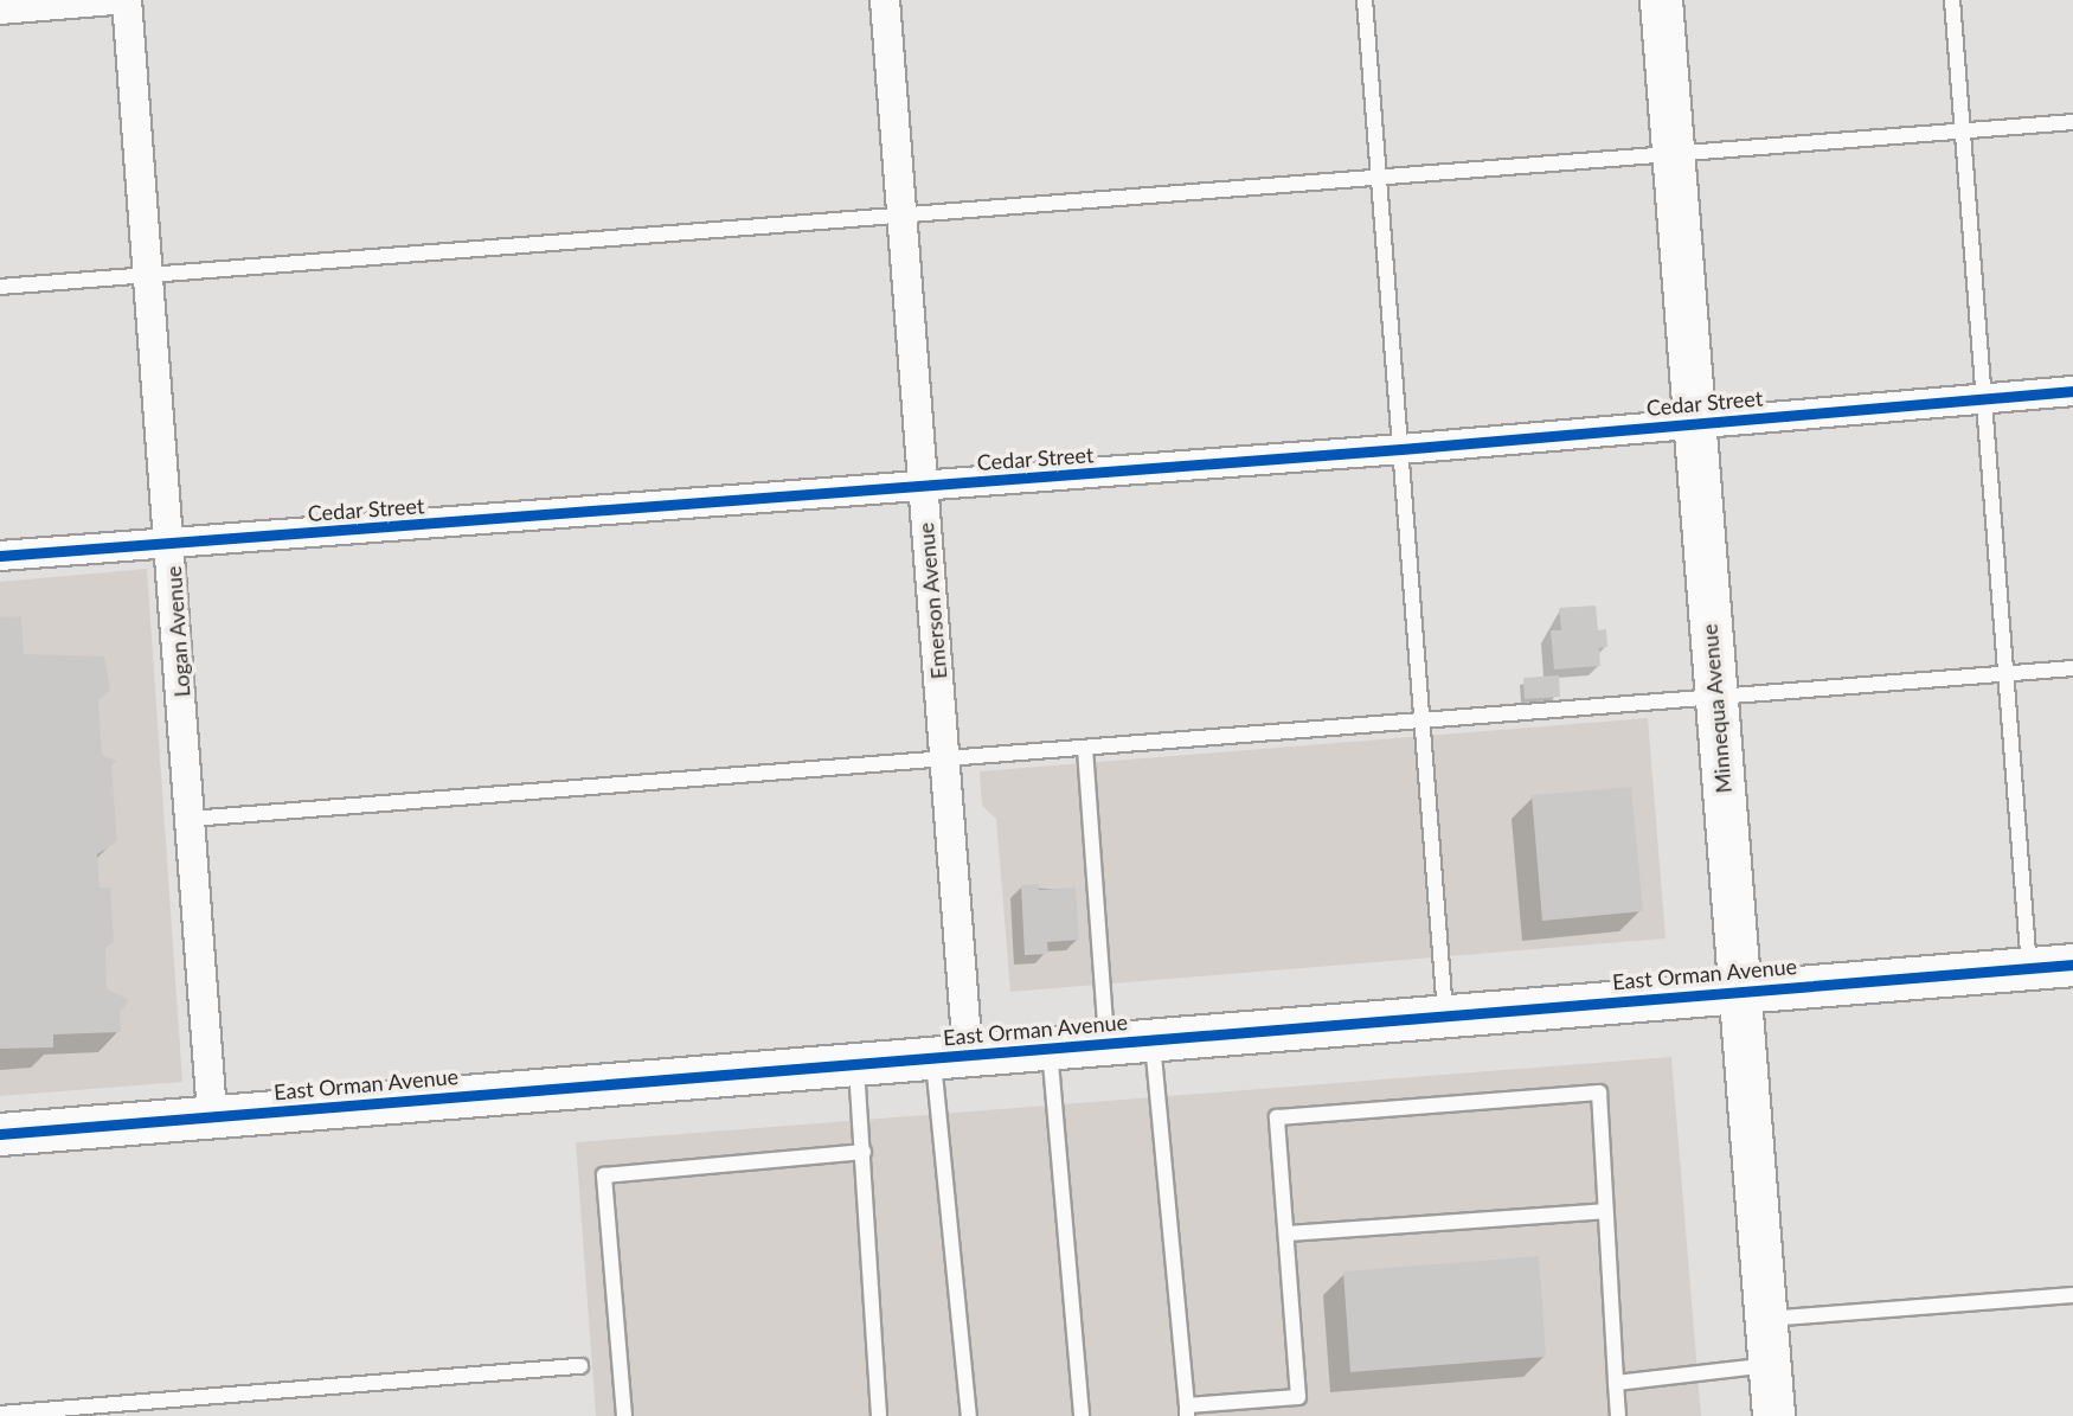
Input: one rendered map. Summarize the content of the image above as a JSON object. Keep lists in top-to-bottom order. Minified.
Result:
{"streets":{"street":["Cedar Street","Emerson Avenue","Logan Avenue","Minnequa Avenue","East Orman Avenue"]},"crossings":[["Cedar Street","Emerson Avenue"],["Cedar Street","Logan Avenue"],["Cedar Street","Minnequa Avenue"],["Emerson Avenue","East Orman Avenue"],["Logan Avenue","East Orman Avenue"],["Minnequa Avenue","East Orman Avenue"]]}
